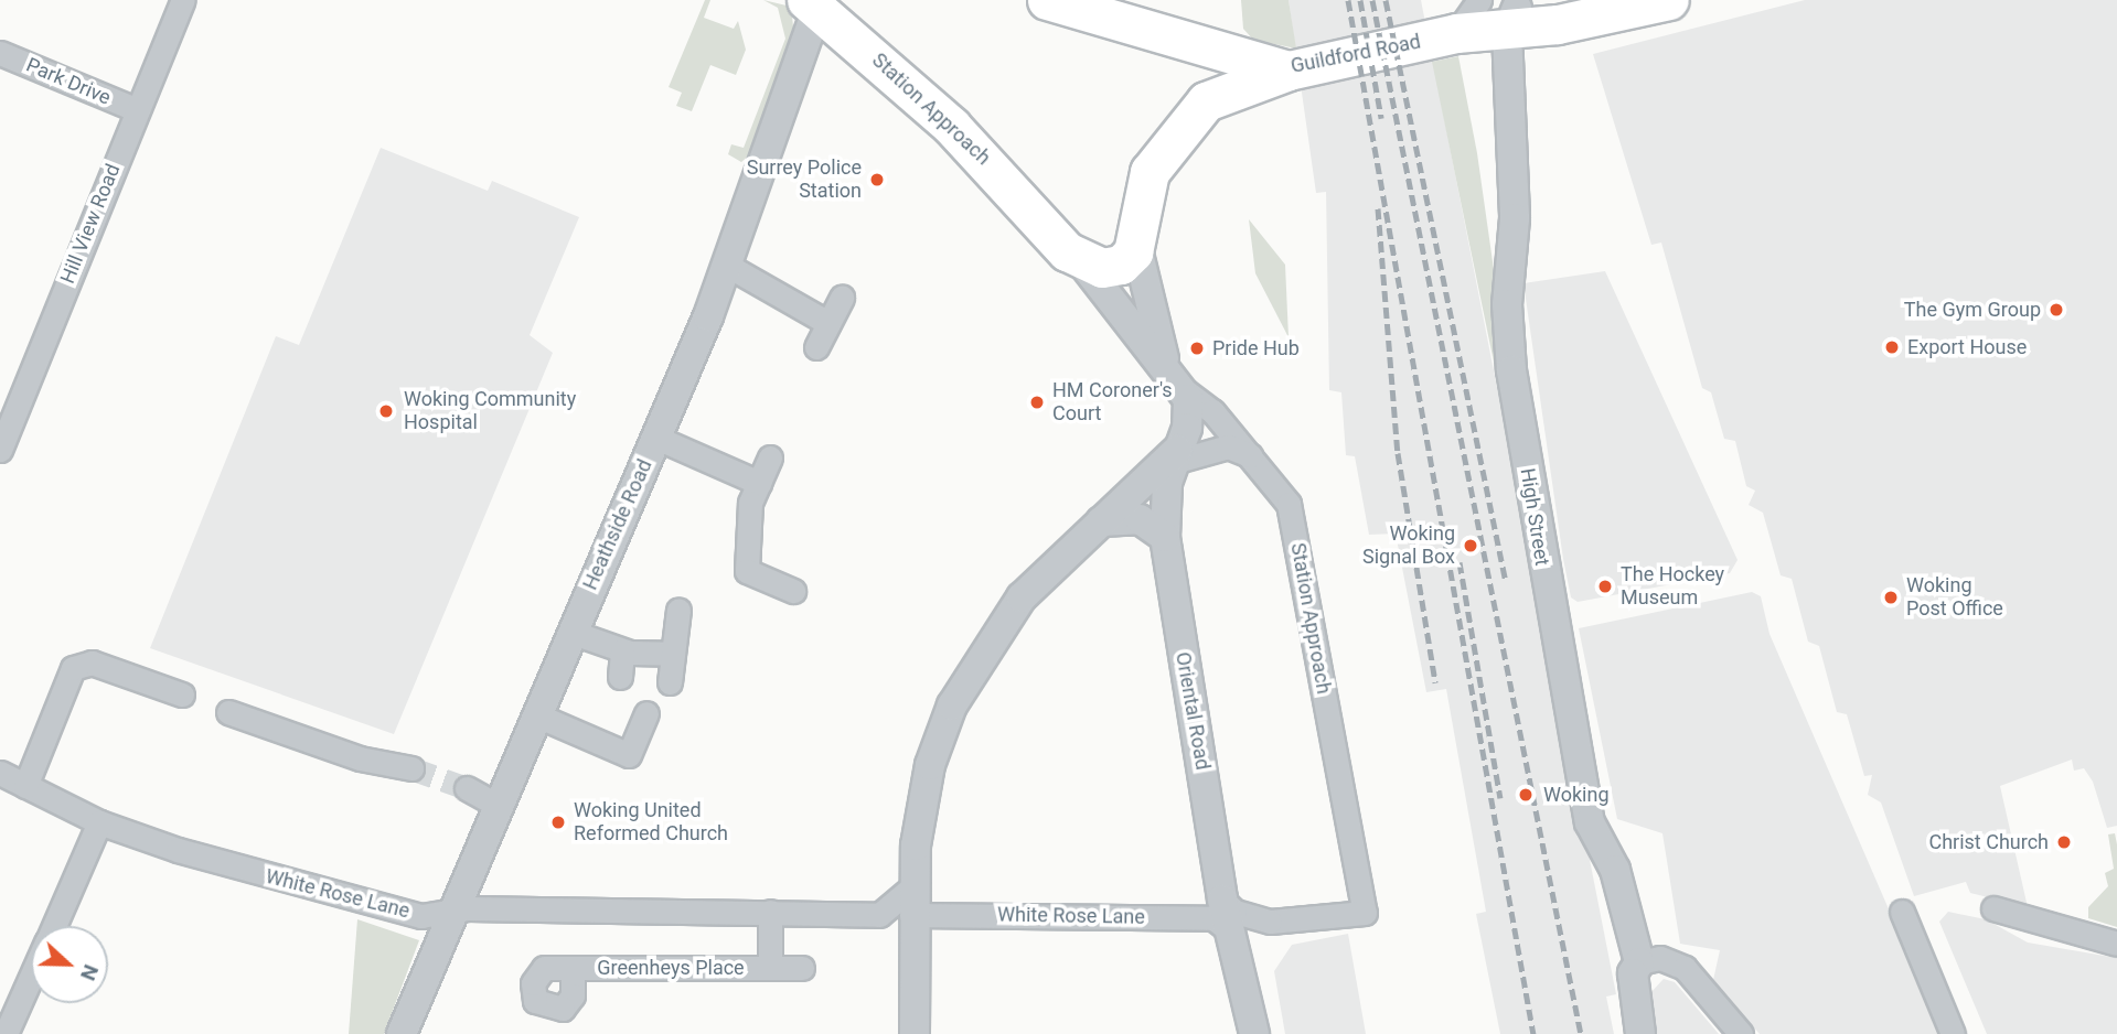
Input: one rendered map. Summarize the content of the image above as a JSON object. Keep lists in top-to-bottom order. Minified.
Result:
{"streets":{"main road":["Guildford Road","Station Approach"],"street":["Park Drive","Hill View Road","High Street","Heathside Road","Oriental Road","White Rose Lane","Greenheys Place"]},"crossings":[["Guildford Road","High Street"],["Park Drive","Hill View Road"],["Station Approach","Heathside Road"],["Station Approach","Oriental Road"],["Heathside Road","White Rose Lane"],["Oriental Road","White Rose Lane"],["White Rose Lane","Greenheys Place"]],"places":["Surrey Police Station","The Gym Group","Export House","Pride Hub","HM Coroner's Court","Woking Community Hospital","Woking Signal Box","The Hockey Museum","Woking Post Office","Woking","Woking United Reformed Church","Christ Church"],"north":"right"}
